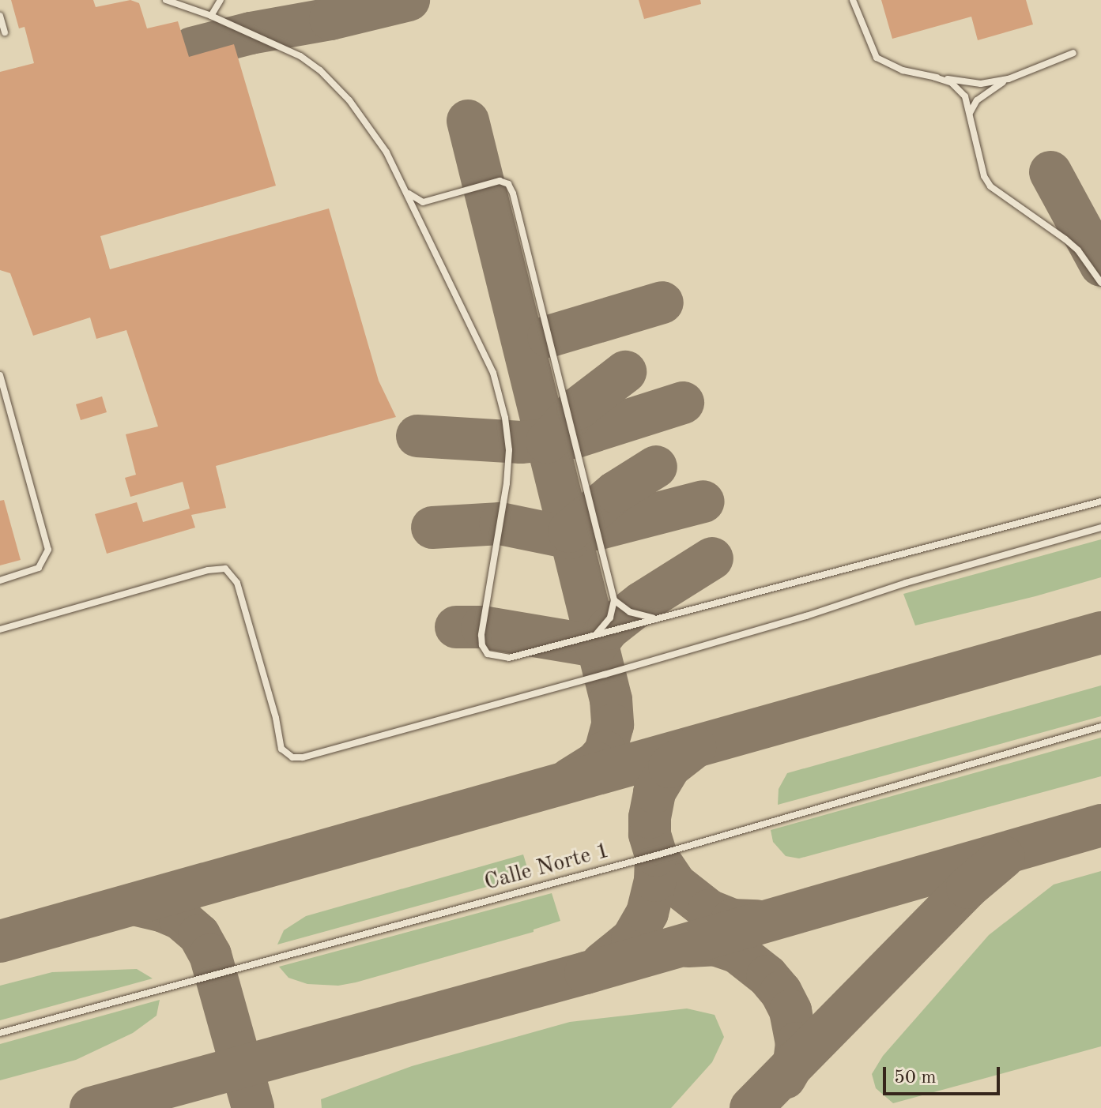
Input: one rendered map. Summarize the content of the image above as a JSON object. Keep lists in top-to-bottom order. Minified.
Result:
{"streets":{"lane":["Calle Norte 1"]},"scale_bar":"50 m"}
